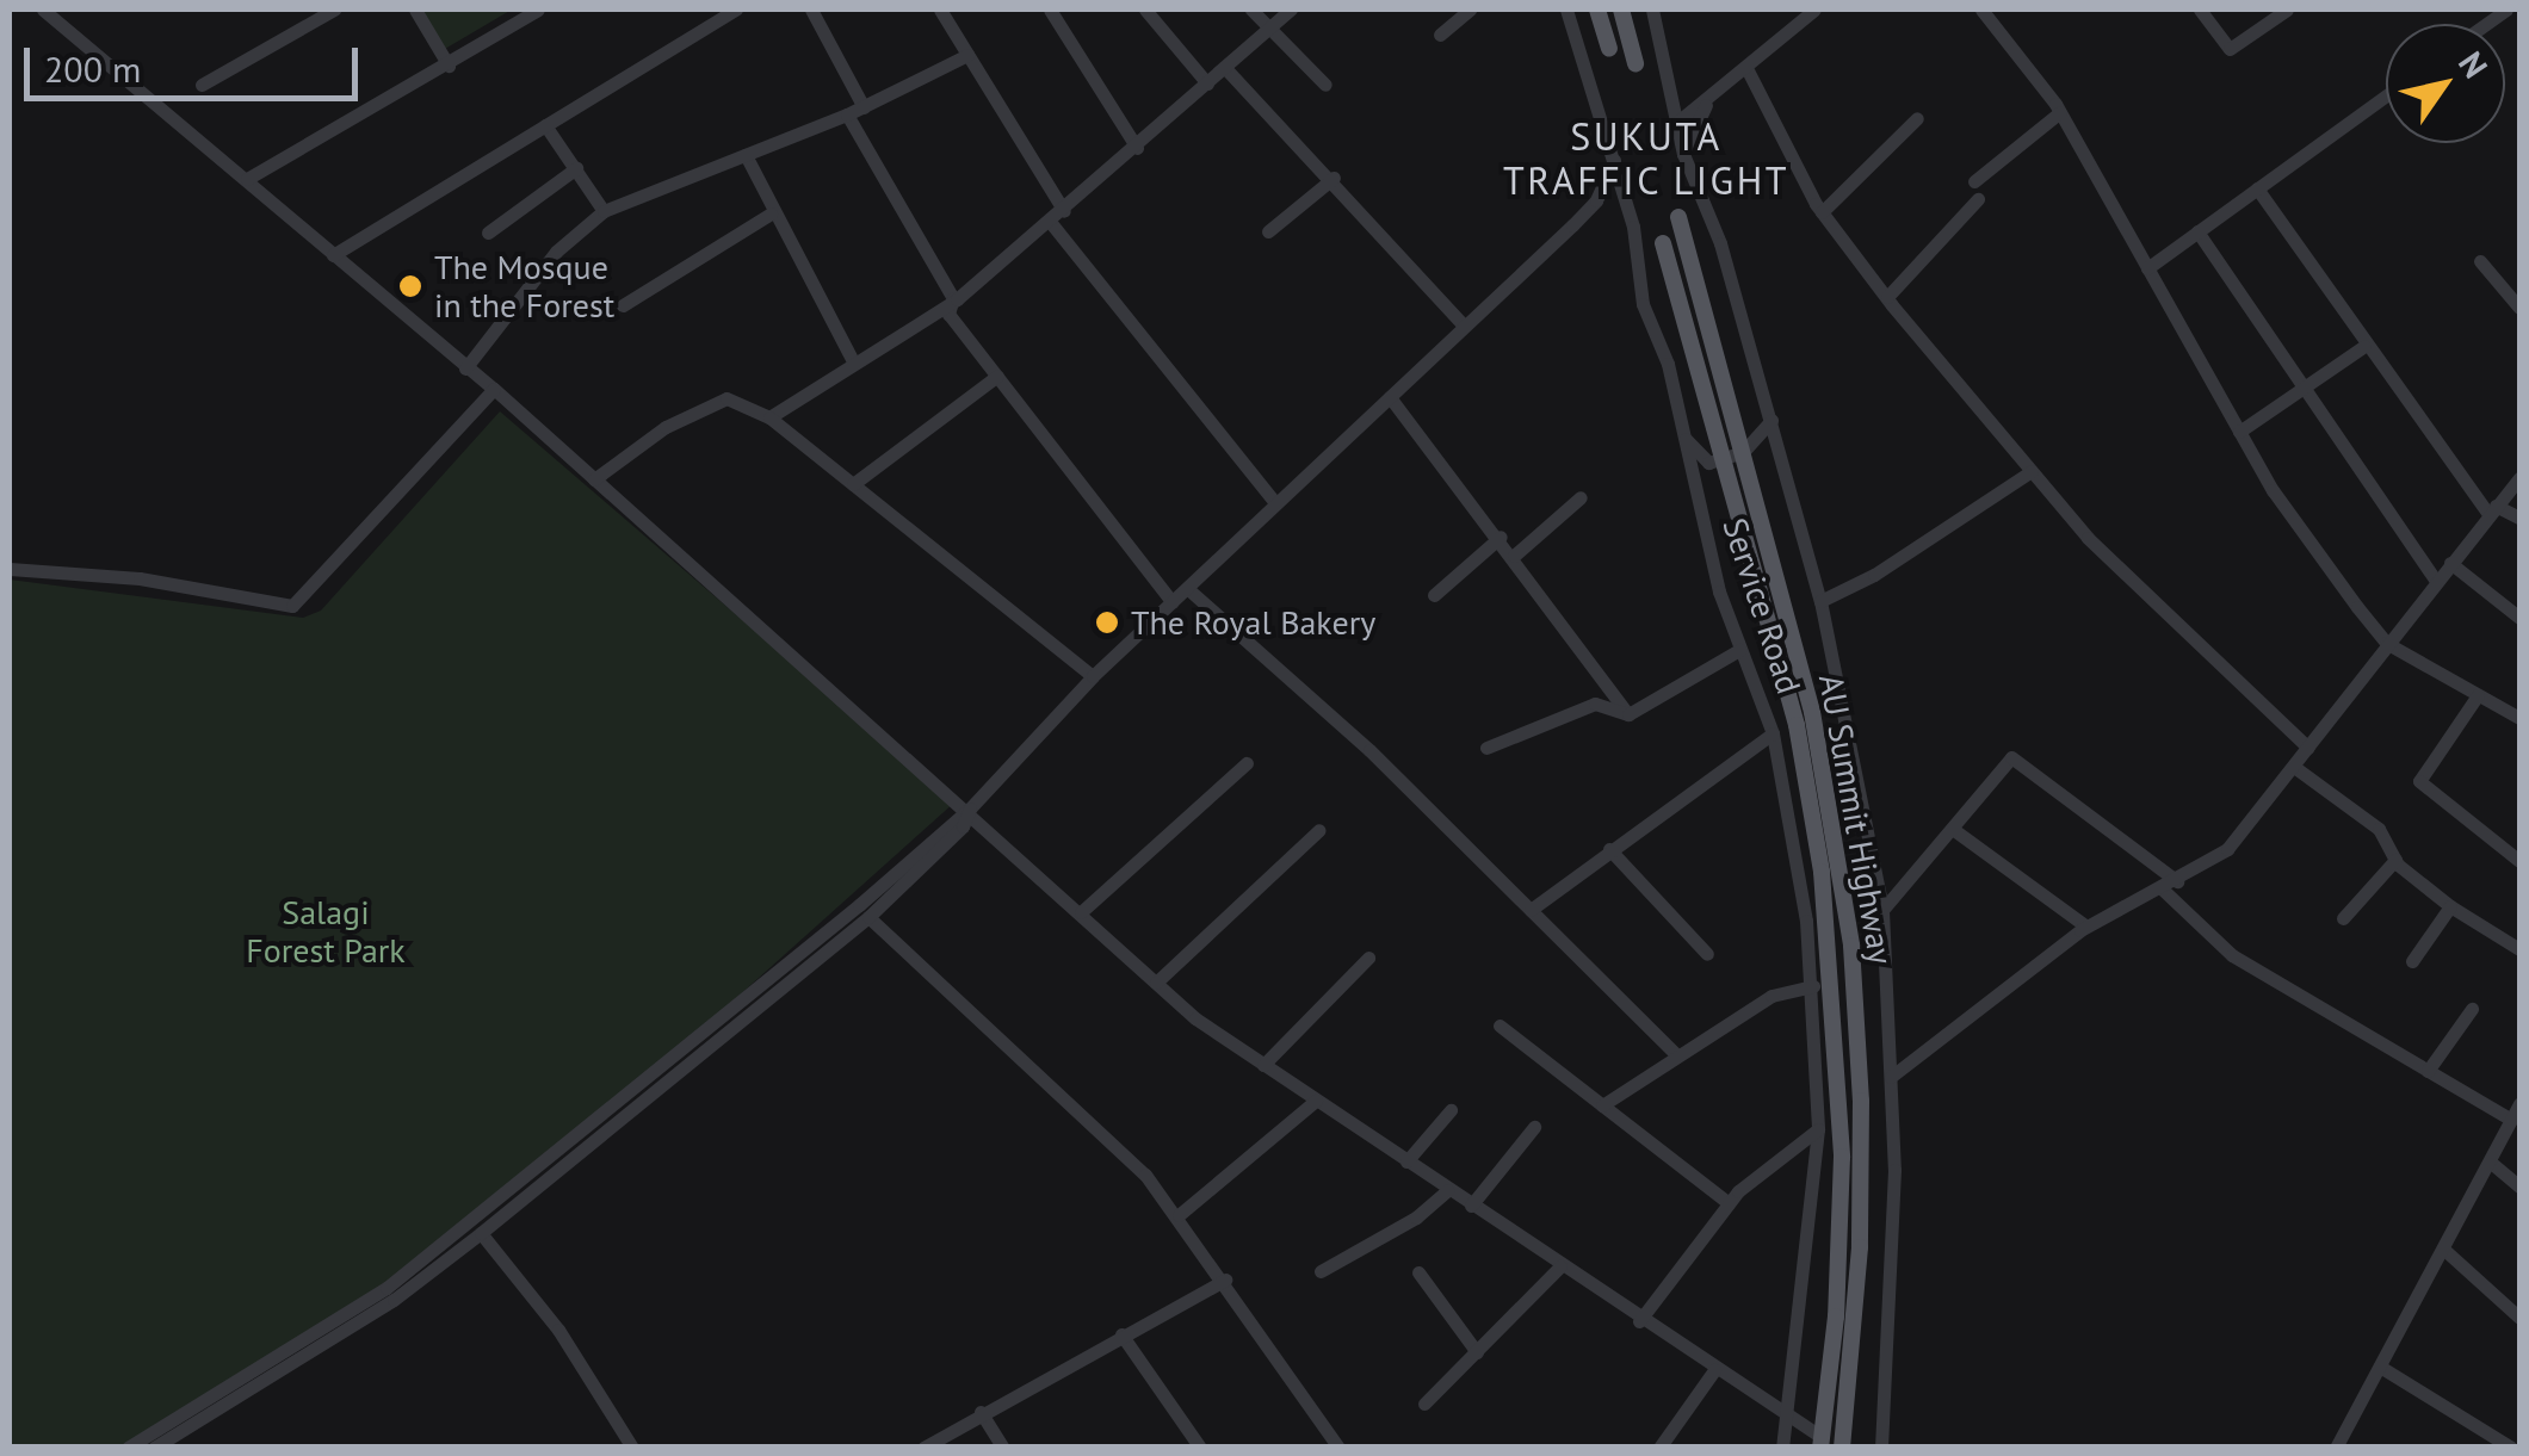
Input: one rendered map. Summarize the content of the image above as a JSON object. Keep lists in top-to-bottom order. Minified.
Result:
{"streets":{"main road":["AU Summit Highway"],"street":["Service Road"]},"districts":["SUKUTA TRAFFIC LIGHT"],"parks":["Salagi Forest Park"],"places":["The Mosque in the Forest","The Royal Bakery"],"scale_bar":"200 m","north":"top right"}
